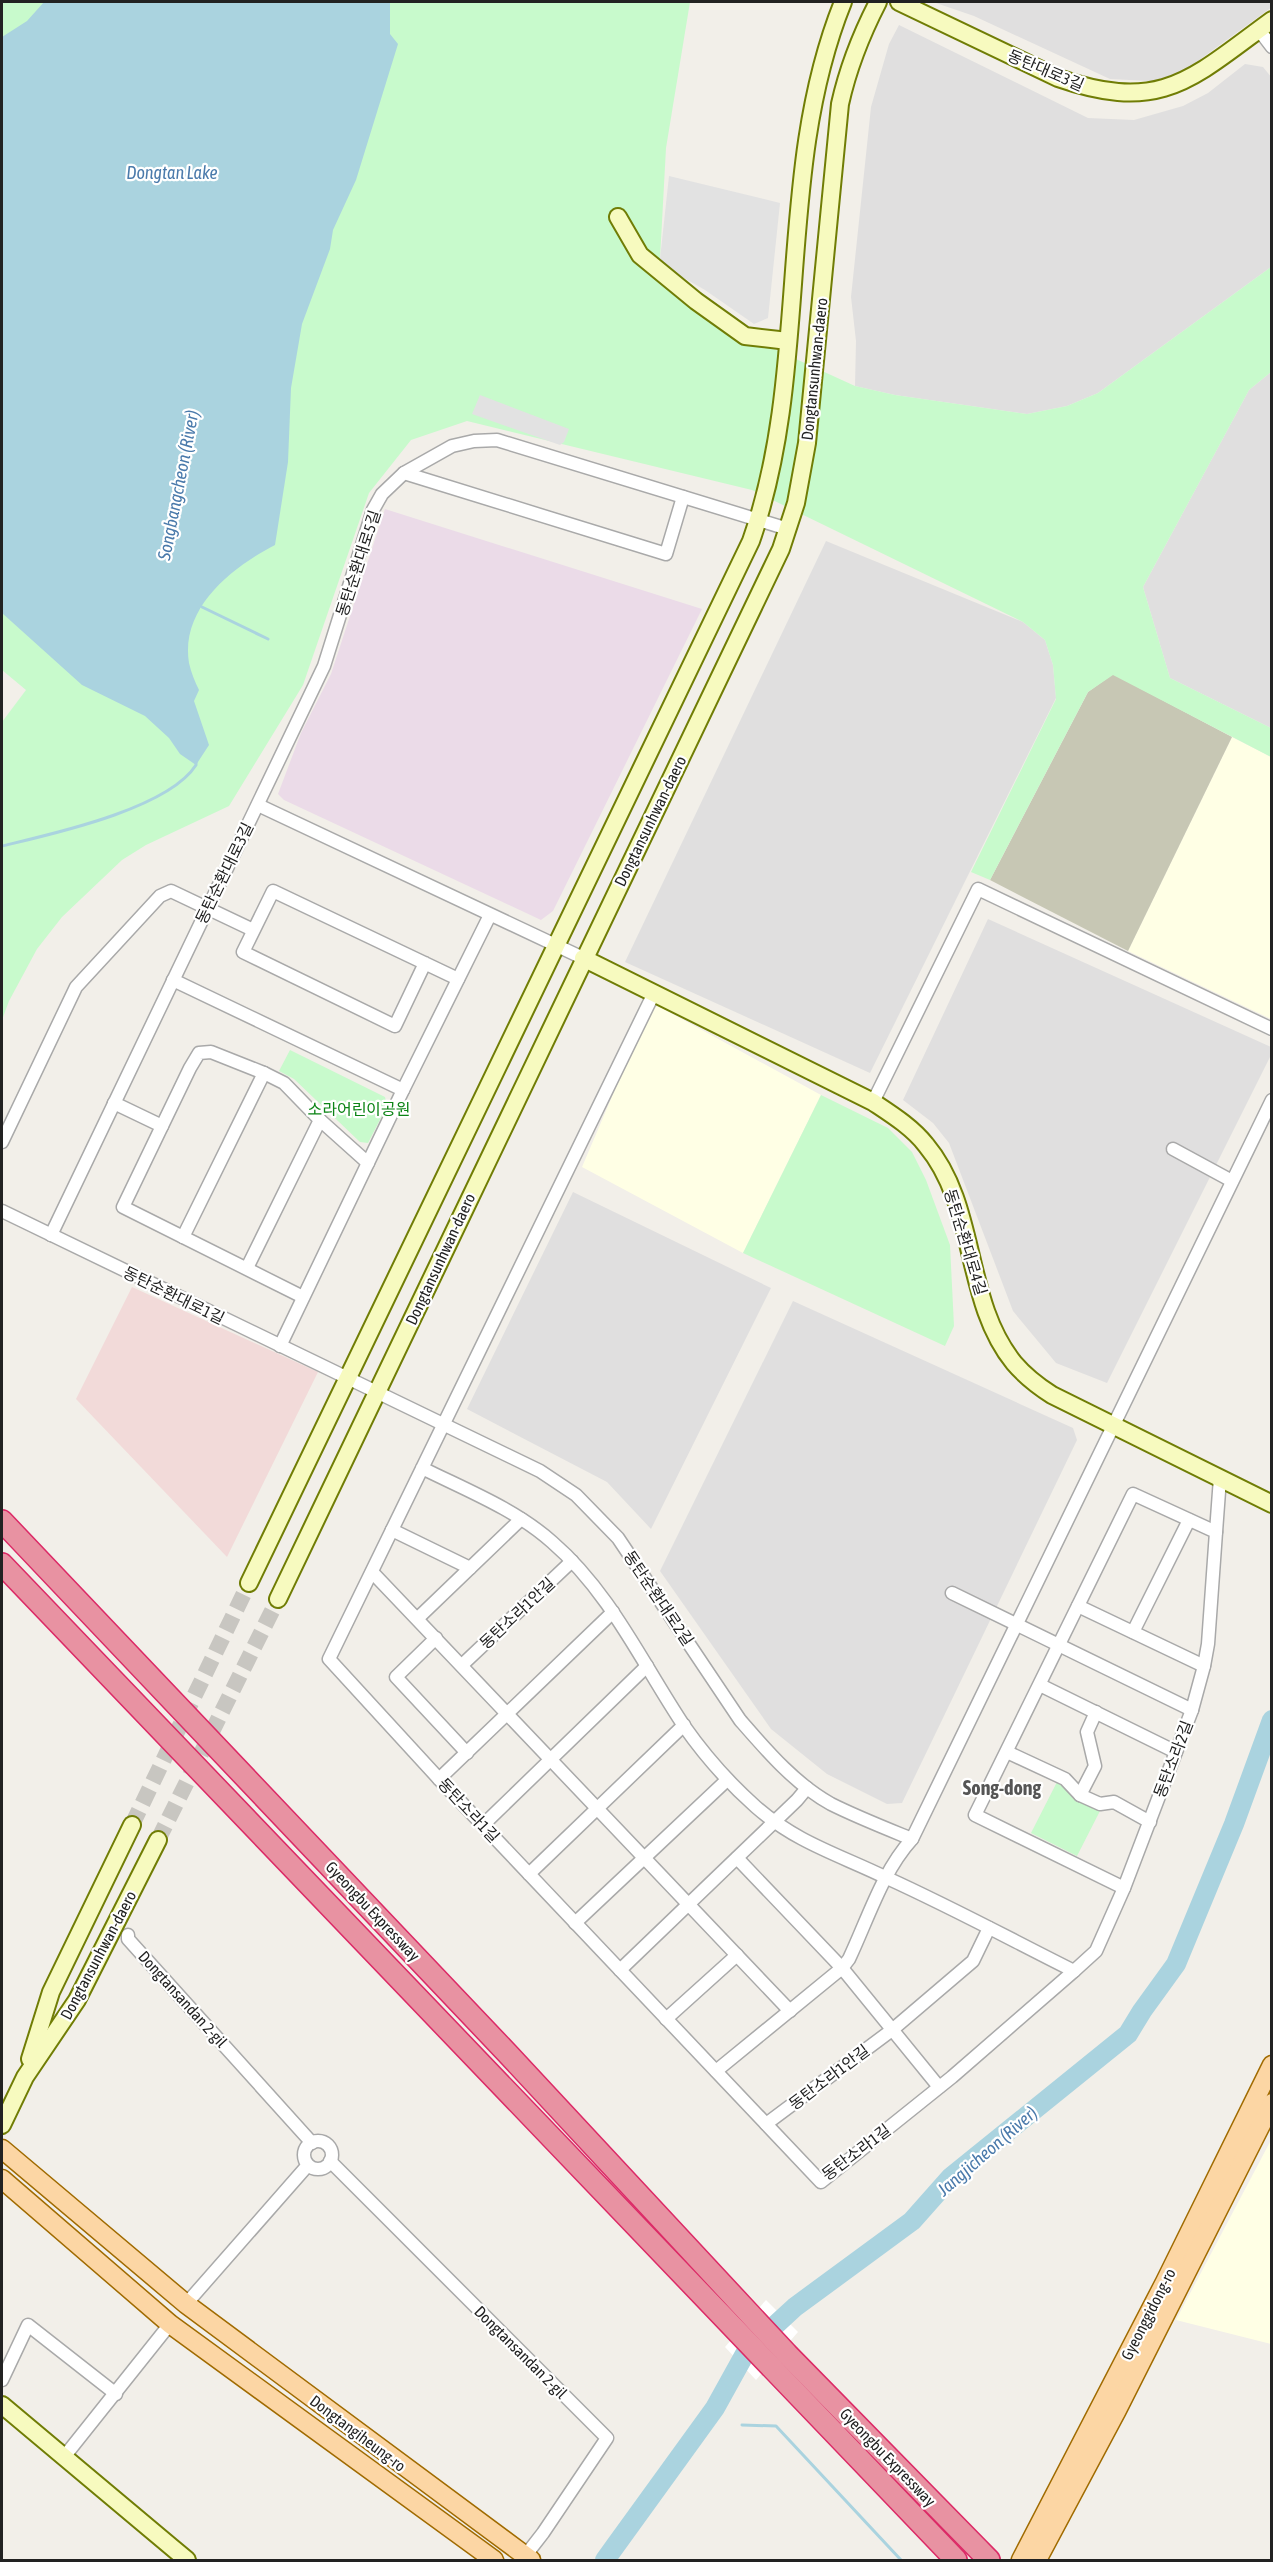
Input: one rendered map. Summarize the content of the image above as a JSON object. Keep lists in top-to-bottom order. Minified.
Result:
{"streets":{"highway":["Gyeongbu Expressway"],"main road":["동탄대로3길","Dongtansunhwan-daero","동탄순환대로4길","Gyeonggidong-ro","Dongtangiheung-ro"],"street":["동탄순환대로5길","동탄순환대로3길","동탄순환대로1길","동탄순환대로2길","동탄소라1안길","동탄소라2길","동탄소라1길","Dongtansandan 2-gil"]},"crossings":[["Dongtansunhwan-daero","동탄순환대로5길"],["Dongtansunhwan-daero","동탄순환대로3길"],["Dongtansunhwan-daero","동탄순환대로4길"],["Dongtansunhwan-daero","동탄순환대로1길"],["Dongtansunhwan-daero","동탄순환대로2길"],["동탄순환대로5길","동탄순환대로3길"],["동탄순환대로3길","동탄순환대로4길"],["동탄순환대로3길","동탄순환대로1길"],["동탄순환대로4길","동탄소라2길"],["동탄순환대로4길","동탄소라1길"],["동탄순환대로1길","동탄순환대로2길"],["동탄순환대로2길","동탄소라1길"],["동탄소라1안길","동탄소라1길"],["동탄소라2길","동탄소라1길"],["Dongtansandan 2-gil","Dongtangiheung-ro"]],"districts":["Song-dong"],"water":["Dongtan Lake","Songbangcheon (River)","Jangjicheon (River)"],"parks":["소라어린이공원"]}
